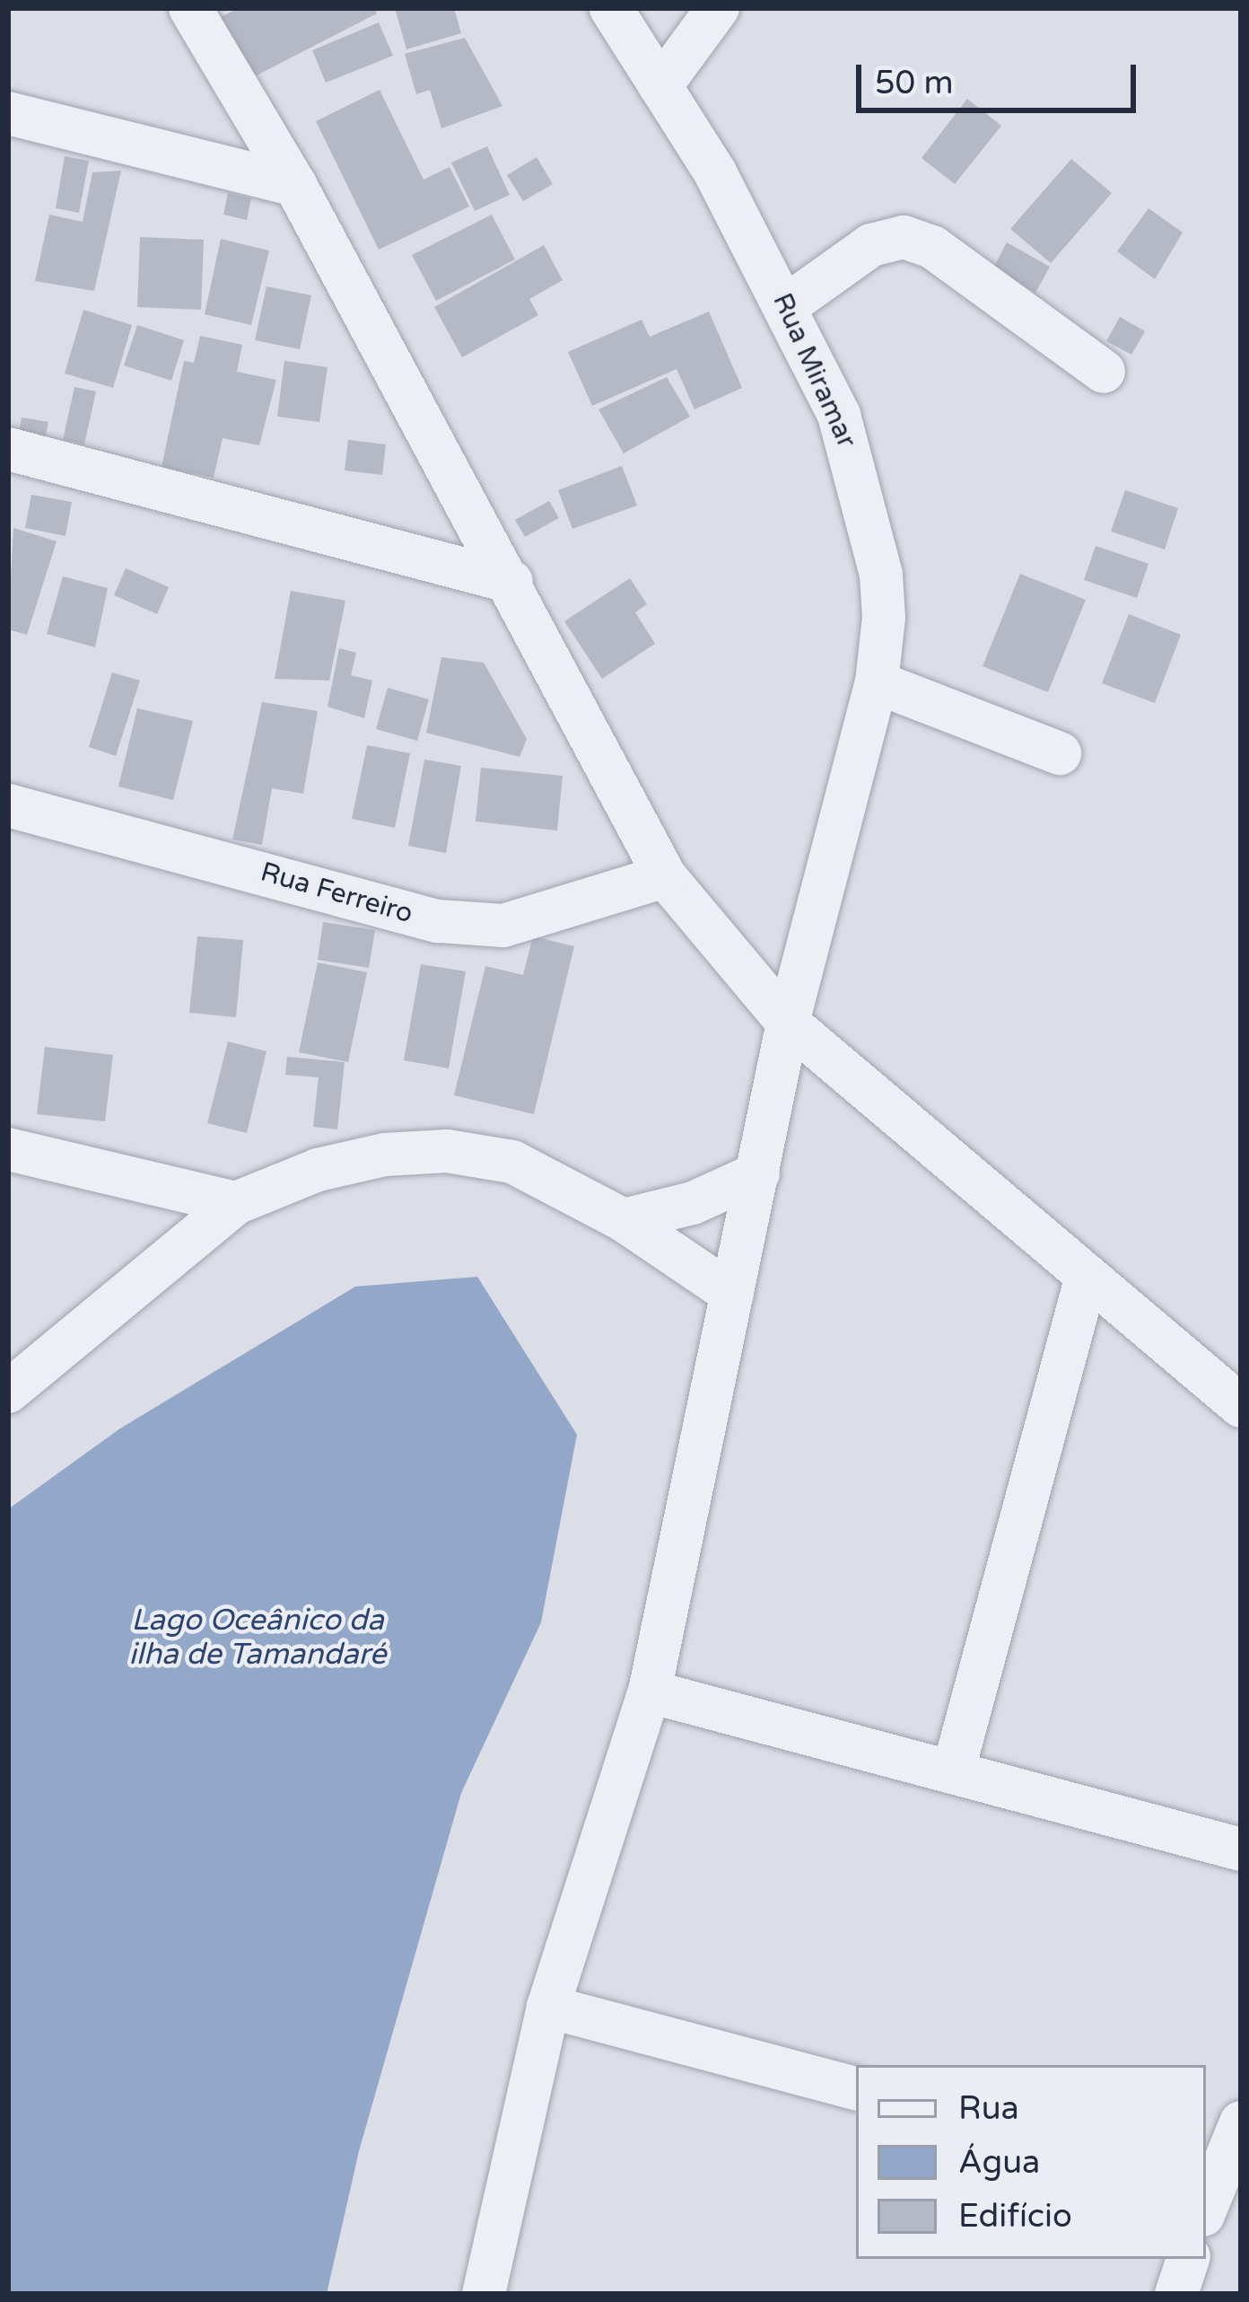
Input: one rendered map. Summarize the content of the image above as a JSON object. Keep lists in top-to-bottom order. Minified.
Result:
{"streets":{"street":["Rua Miramar","Rua Ferreiro"]},"water":["Lago Oceânico da ilha de Tamandaré"],"legend":["Rua","Água","Edifício"],"scale_bar":"50 m"}
